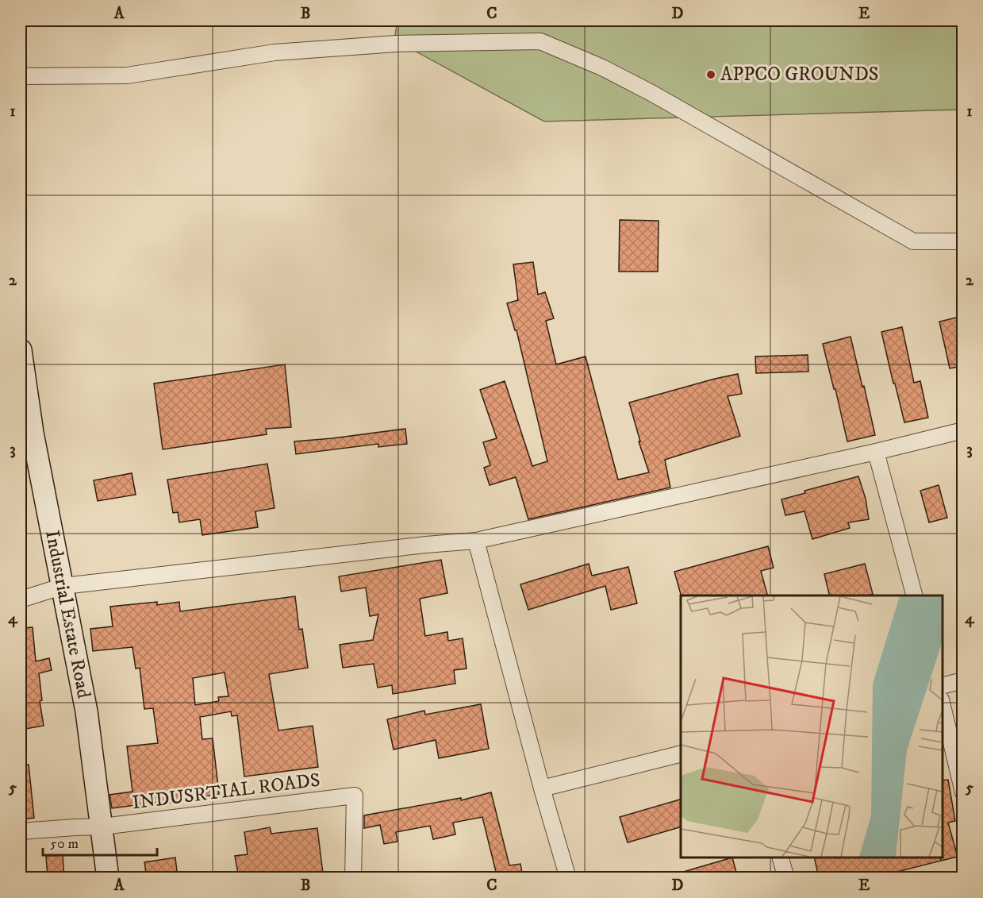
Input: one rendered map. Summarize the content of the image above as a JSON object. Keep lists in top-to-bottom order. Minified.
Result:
{"streets":{"main road":["Industrial Estate Road"],"street":["INDUSRTIAL ROADS"]},"crossings":[["Industrial Estate Road","INDUSRTIAL ROADS"]],"places":["APPCO GROUNDS"],"scale_bar":"50 m","grid":{"columns":["A","B","C","D","E"],"rows":["1","2","3","4","5"]}}
